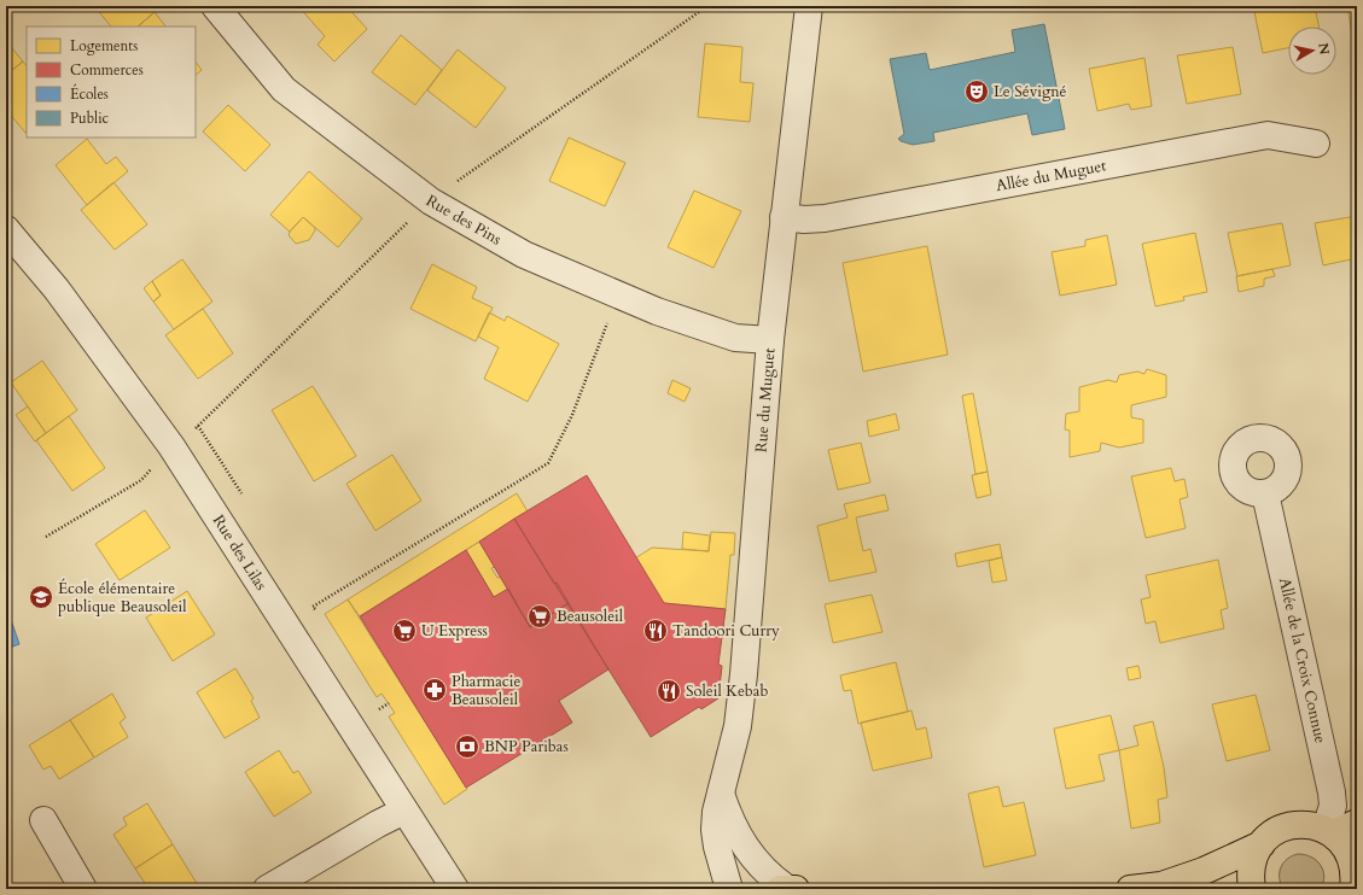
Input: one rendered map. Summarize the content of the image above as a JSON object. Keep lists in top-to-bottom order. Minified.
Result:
{"streets":{"street":["Allée du Muguet","Rue des Pins","Rue du Muguet","Rue des Lilas","Allée de la Croix Connue"]},"crossings":[["Allée du Muguet","Rue du Muguet"],["Rue des Pins","Rue du Muguet"]],"places":{"theatre":["Le Sévigné"],"school or university":["École élémentaire publique Beausoleil"],"supermarket":["Beausoleil","U Express"],"restaurant":["Tandoori Curry","Soleil Kebab"],"pharmacy":["Pharmacie Beausoleil"],"bank":["BNP Paribas"]},"legend":["Logements","Commerces","Écoles","Public"],"north":"right"}
